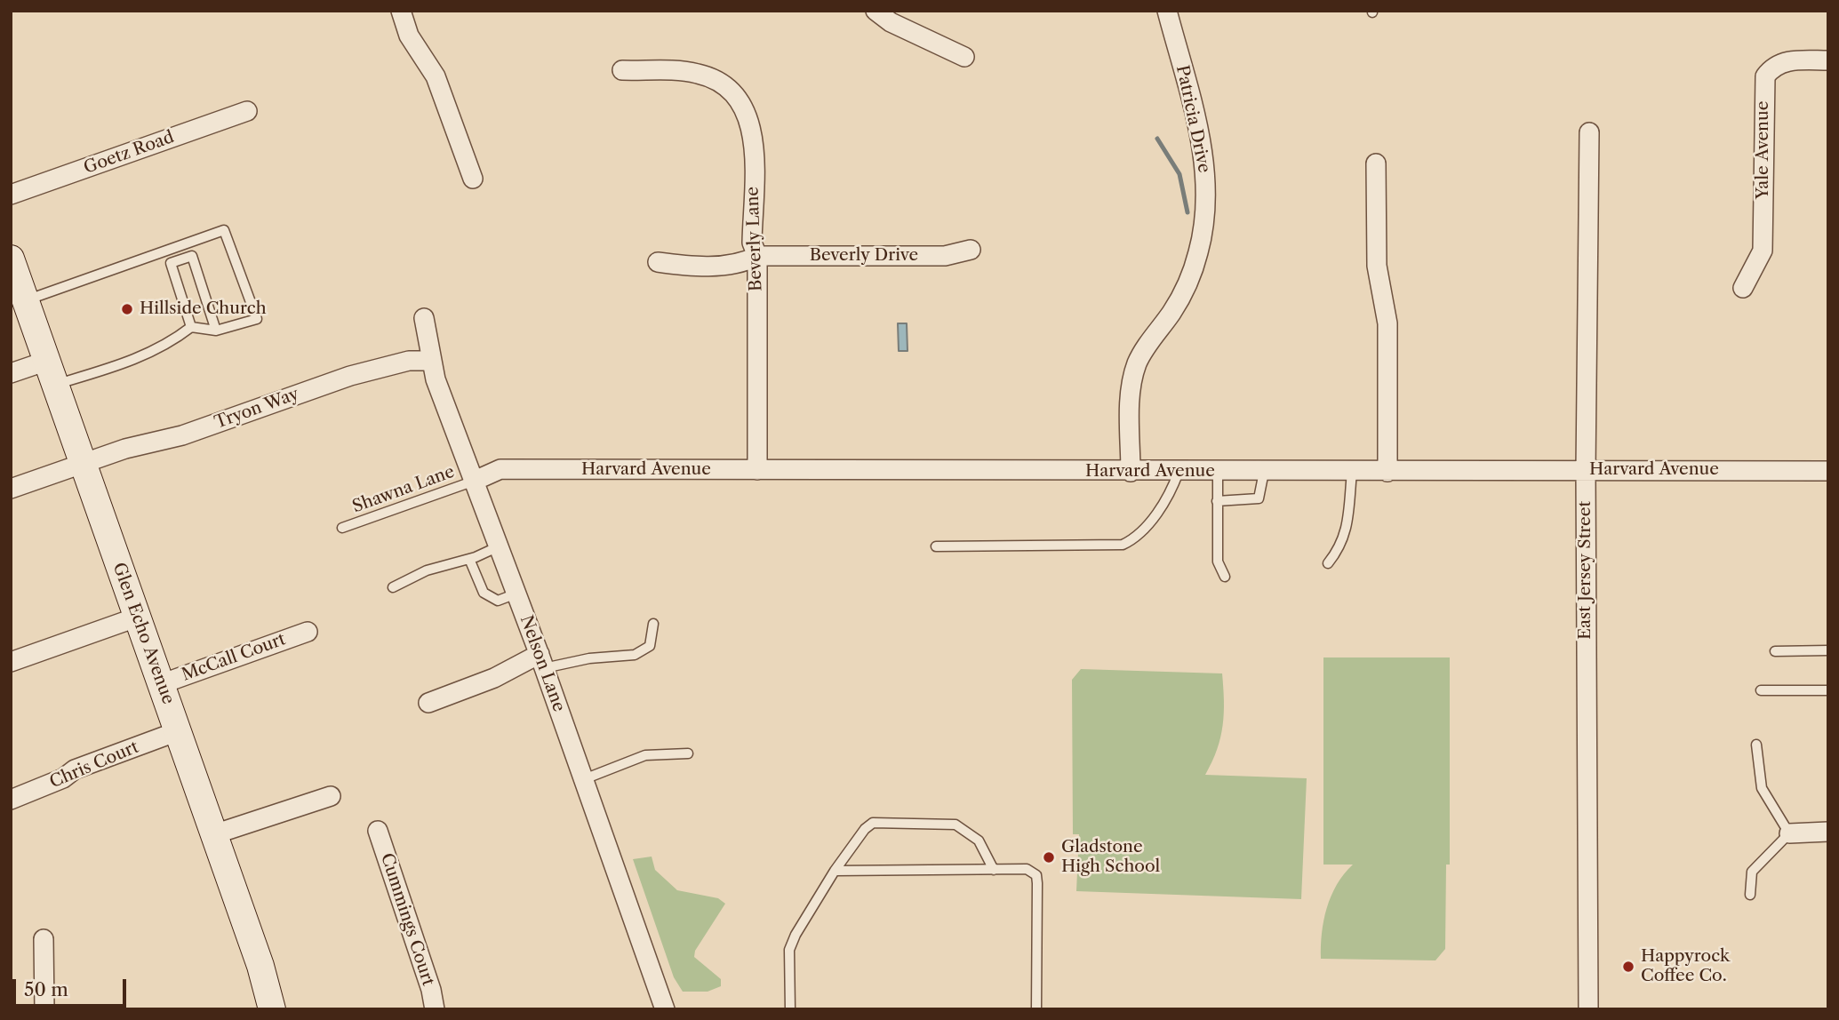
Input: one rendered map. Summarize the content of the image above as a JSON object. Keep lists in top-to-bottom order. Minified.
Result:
{"streets":{"street":["Patricia Drive","Yale Avenue","Goetz Road","Beverly Lane","Beverly Drive","Tryon Way","Harvard Avenue","East Jersey Street","Glen Echo Avenue","McCall Court","Nelson Lane","Chris Court","Cummings Court"],"lane":["Shawna Lane"]},"crossings":[["Patricia Drive","Harvard Avenue"],["Beverly Lane","Beverly Drive"],["Beverly Lane","Harvard Avenue"],["Tryon Way","Glen Echo Avenue"],["Tryon Way","Nelson Lane"],["Harvard Avenue","Shawna Lane"],["Harvard Avenue","East Jersey Street"],["Harvard Avenue","Nelson Lane"],["Shawna Lane","Nelson Lane"],["Glen Echo Avenue","McCall Court"],["Glen Echo Avenue","Chris Court"]],"places":["Hillside Church","Gladstone High School","Happyrock Coffee Co."],"scale_bar":"50 m"}
